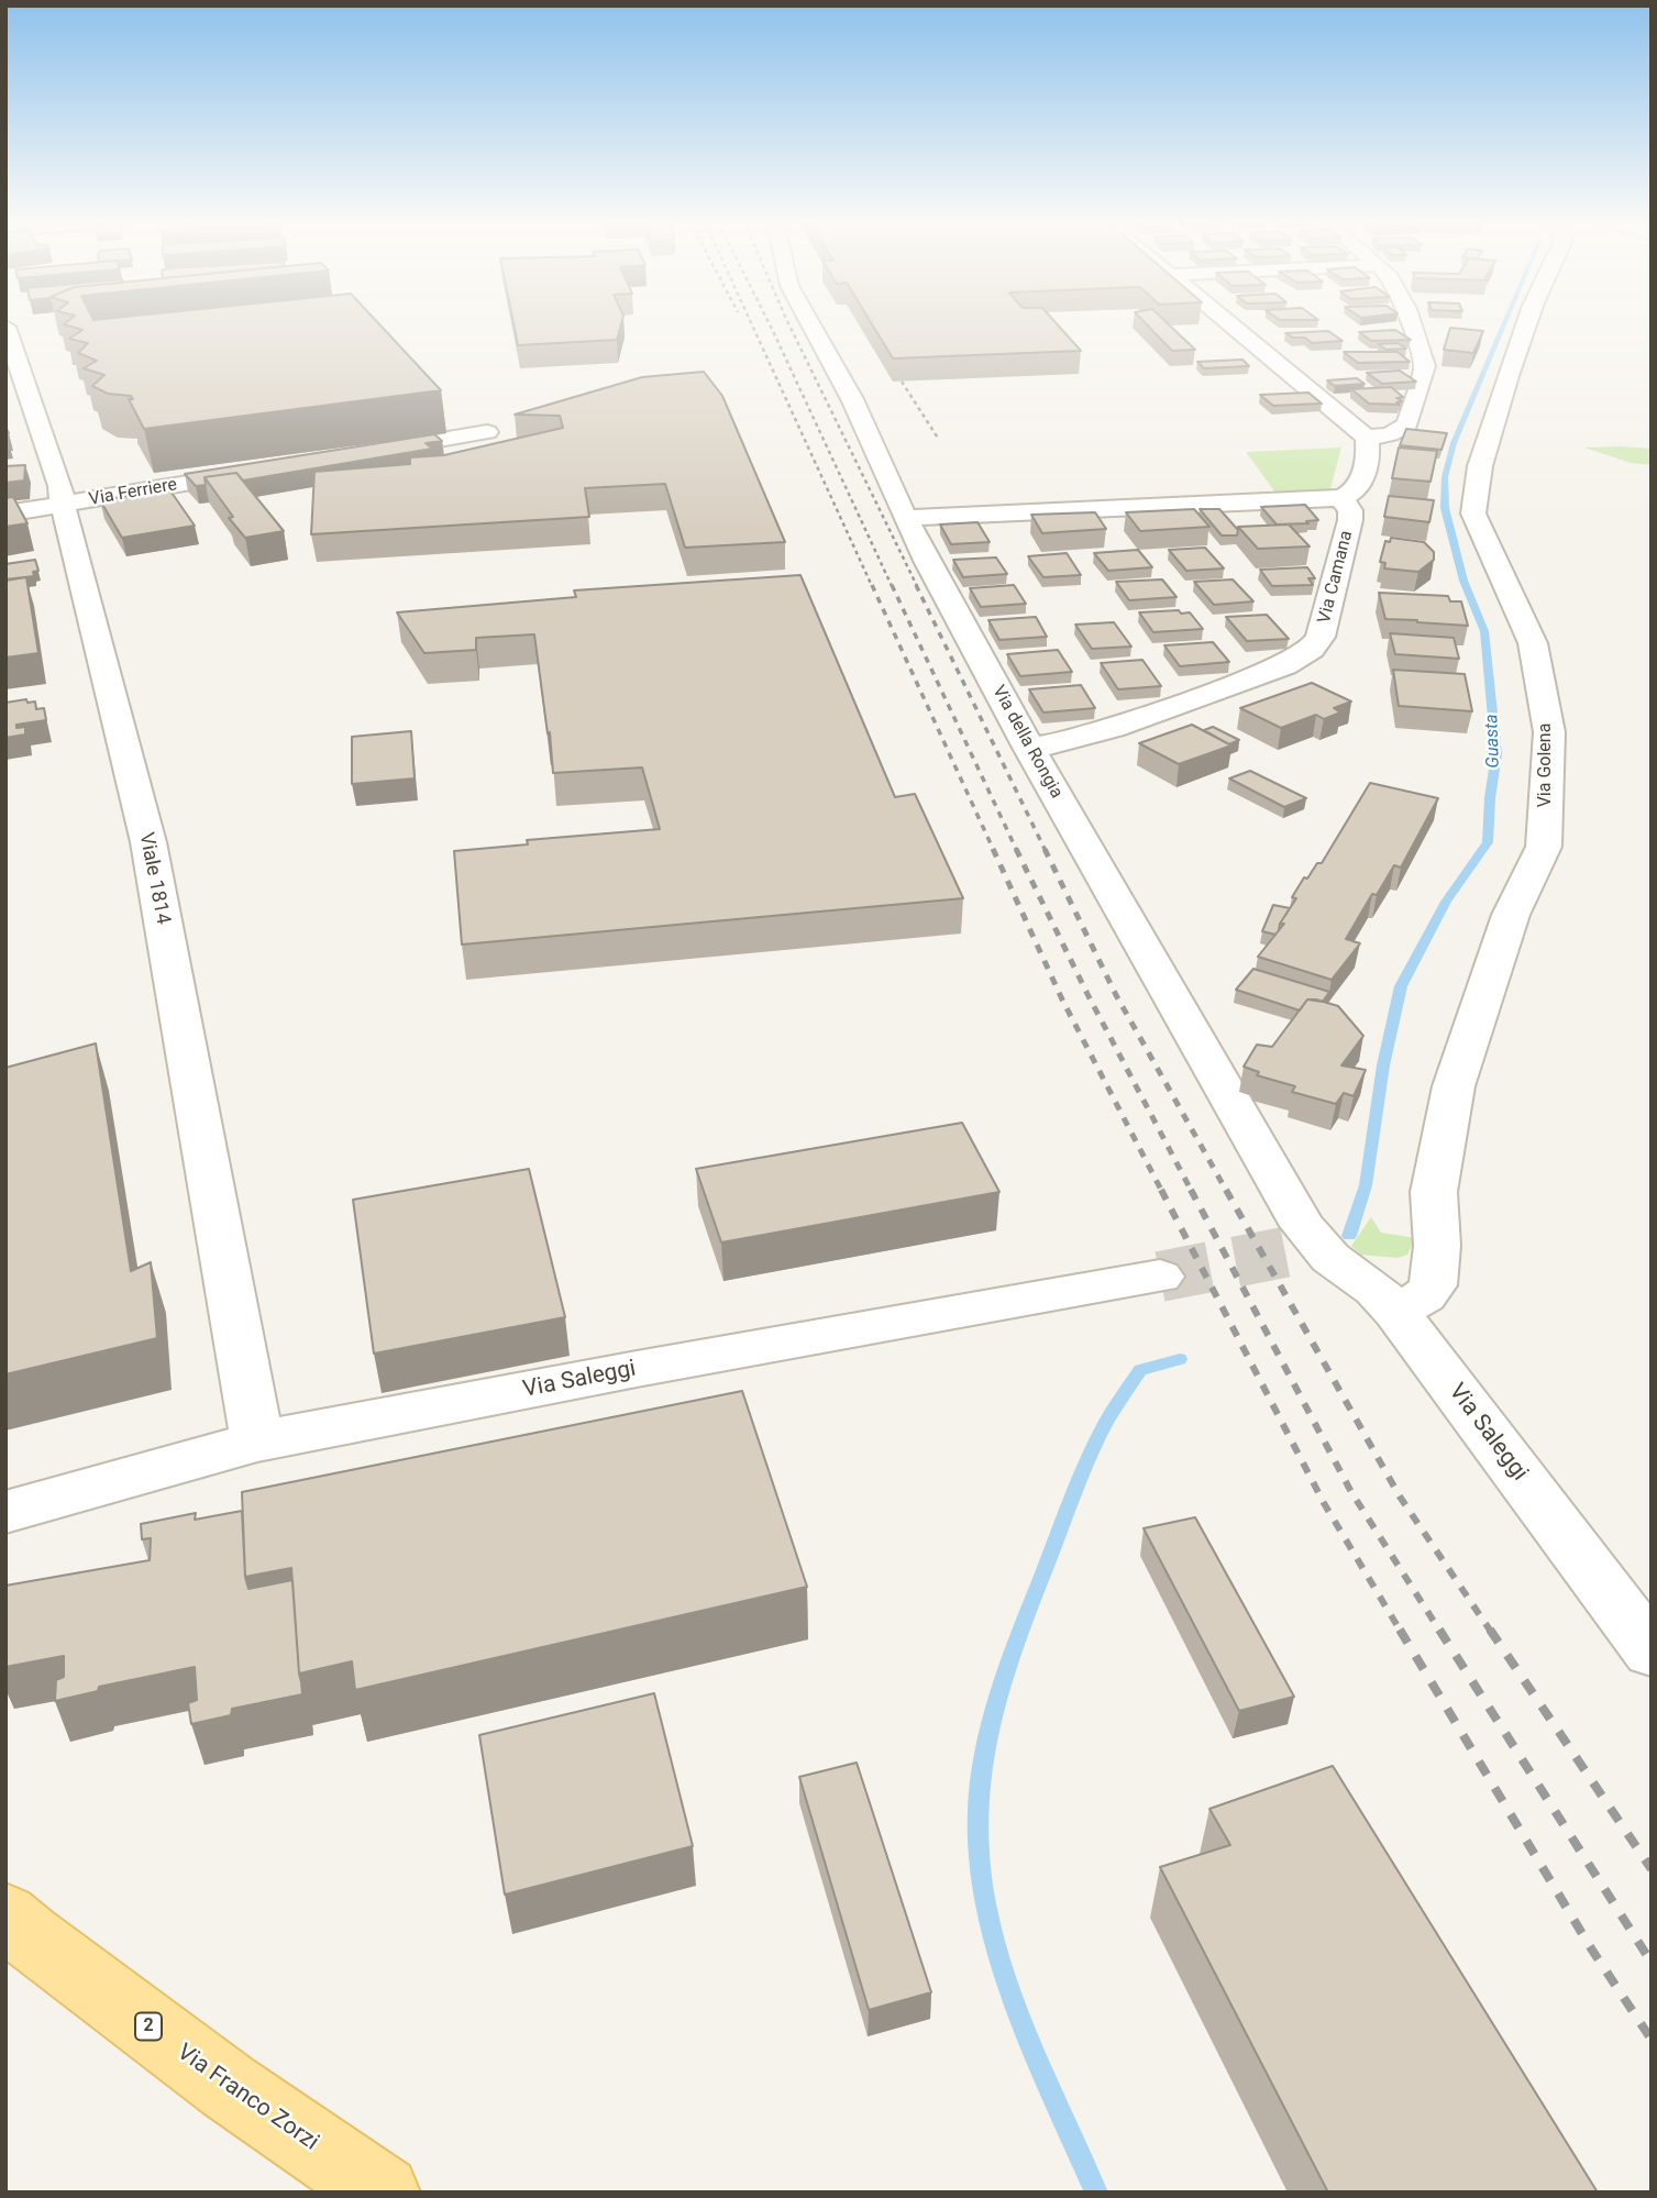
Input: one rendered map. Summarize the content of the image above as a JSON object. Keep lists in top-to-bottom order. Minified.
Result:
{"streets":{"main road":["2","Via Franco Zorzi"],"street":["Via Ferriere","Via Camana","Via della Rongia","Via Golena","Viale 1814","Via Saleggi"]},"crossings":[["Via Ferriere","Viale 1814"],["Via Camana","Via della Rongia"],["Via della Rongia","Via Saleggi"],["Via Golena","Via Saleggi"],["Viale 1814","Via Saleggi"]],"water":["Guasta"]}
